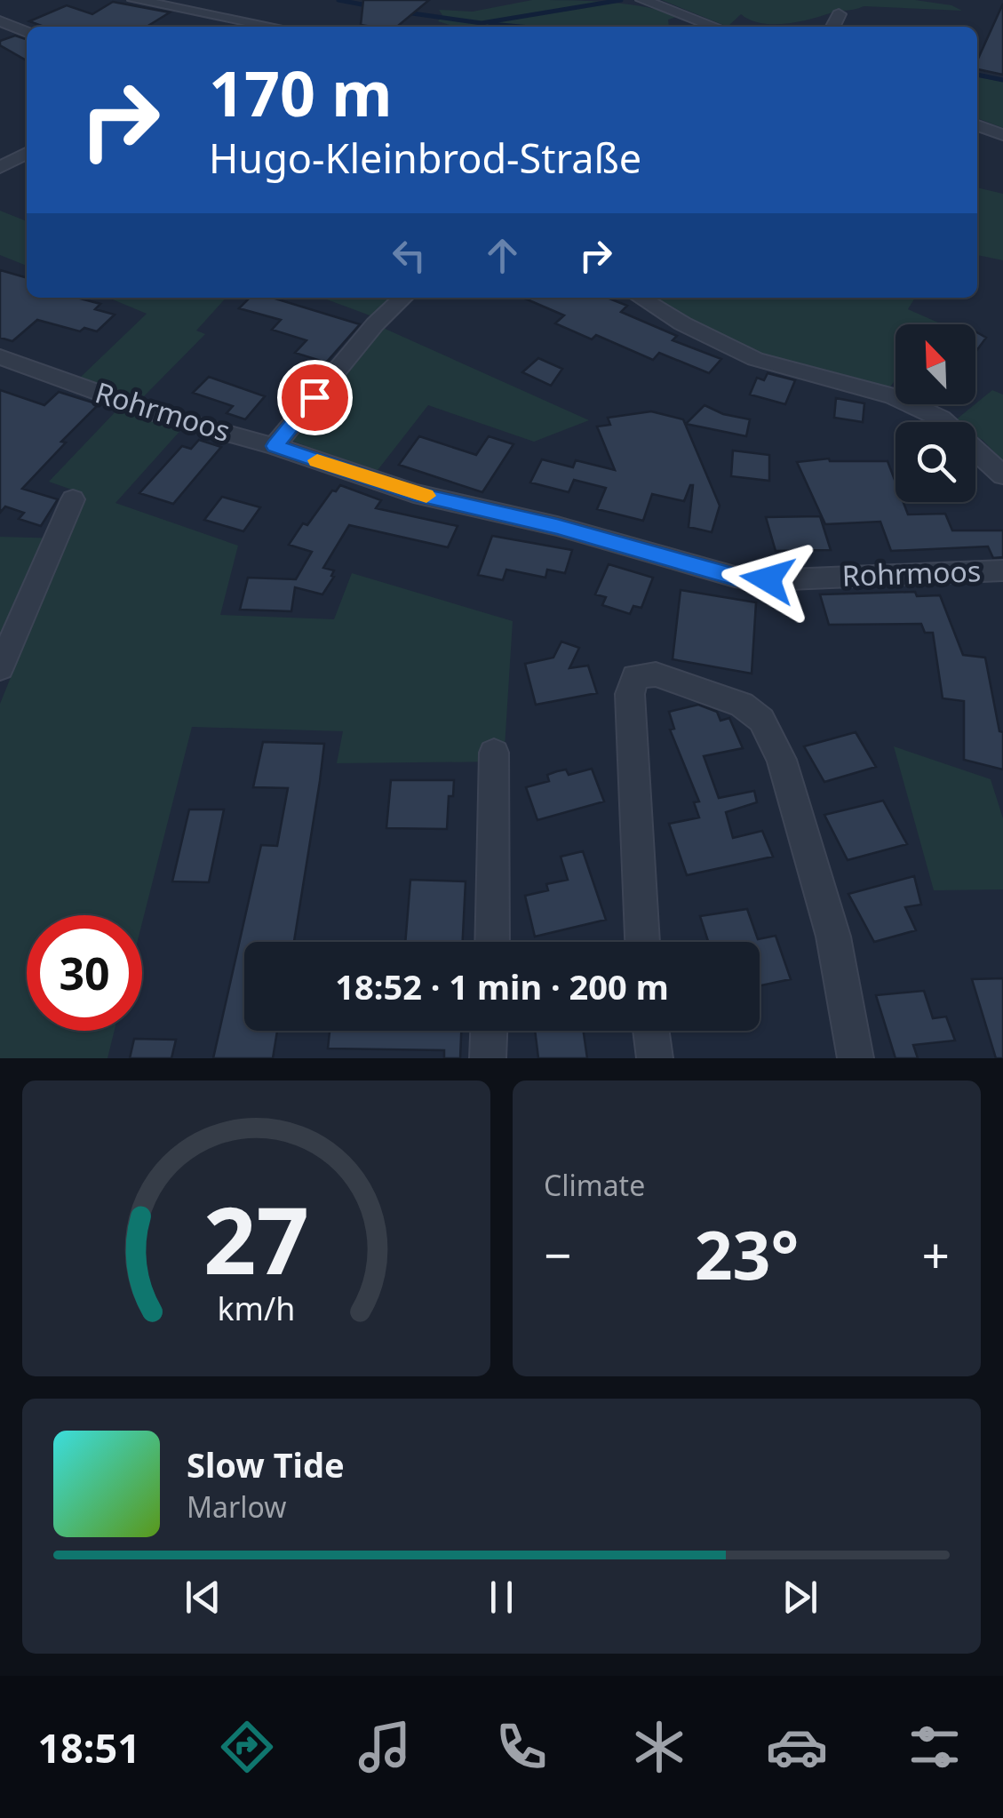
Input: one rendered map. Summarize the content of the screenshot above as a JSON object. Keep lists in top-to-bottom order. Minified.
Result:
{"streets":{"street":["Rohrmoos"]},"north":"top left","page":{"turn":["170 m","Hugo-Kleinbrod-Straße"],"limit":"30","trip":"18:52 · 1 min · 200 m","tile":"Climate","heat":["−","23°","+"],"song":["Slow Tide","Marlow"],"tabs":"18:51","gauge":["27","km/h"]}}
